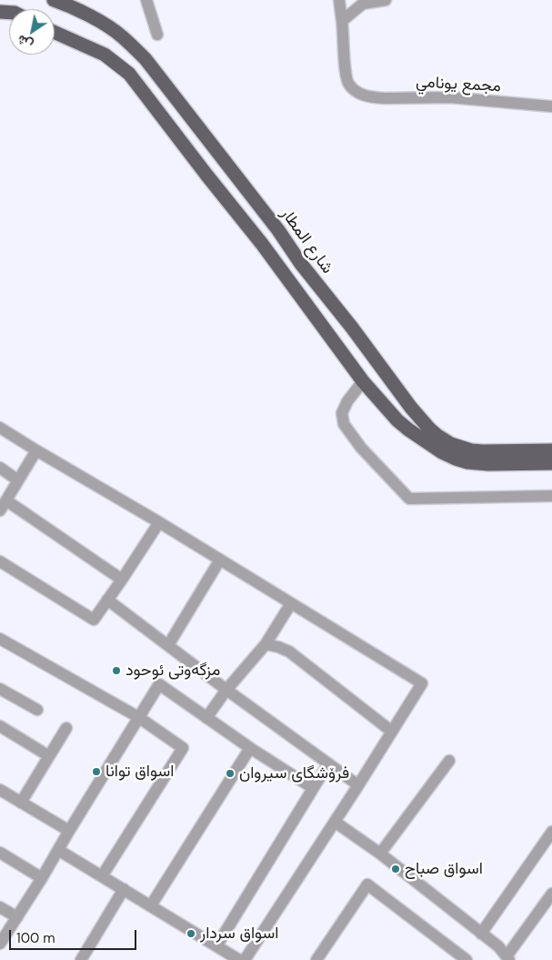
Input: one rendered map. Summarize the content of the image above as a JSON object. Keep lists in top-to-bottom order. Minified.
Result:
{"streets":{"main road":["شارع المطار"],"street":["مجمع يونامي"]},"places":["مزگەوتی ئوحود","اسواق توانا","فرۆشگای سیروان","اسواق صباح","اسواق سردار"],"scale_bar":"100 m","north":"bottom left"}
